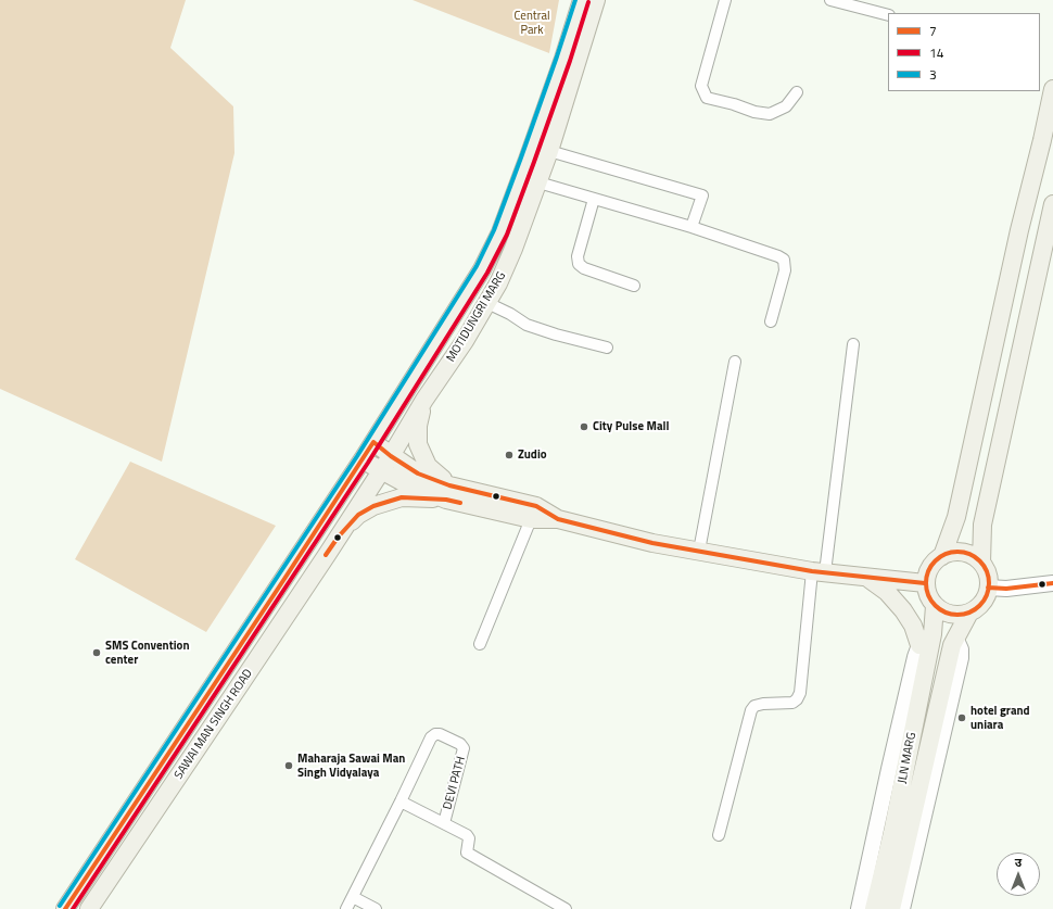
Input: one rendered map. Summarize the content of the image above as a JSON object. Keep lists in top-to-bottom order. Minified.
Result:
{"streets":{"main road":["MOTIDUNGRI MARG","SAWAI MAN SINGH ROAD","JLN MARG"],"street":["DEVI PATH"]},"crossings":[["MOTIDUNGRI MARG","SAWAI MAN SINGH ROAD"]],"parks":["Central Park"],"places":["City Pulse Mall","Zudio","SMS Convention center","hotel grand uniara","Maharaja Sawai Man Singh Vidyalaya"],"lines":["transit line 3","transit line 14","transit line 7"],"legend":["7","14","3"],"north":"top"}
